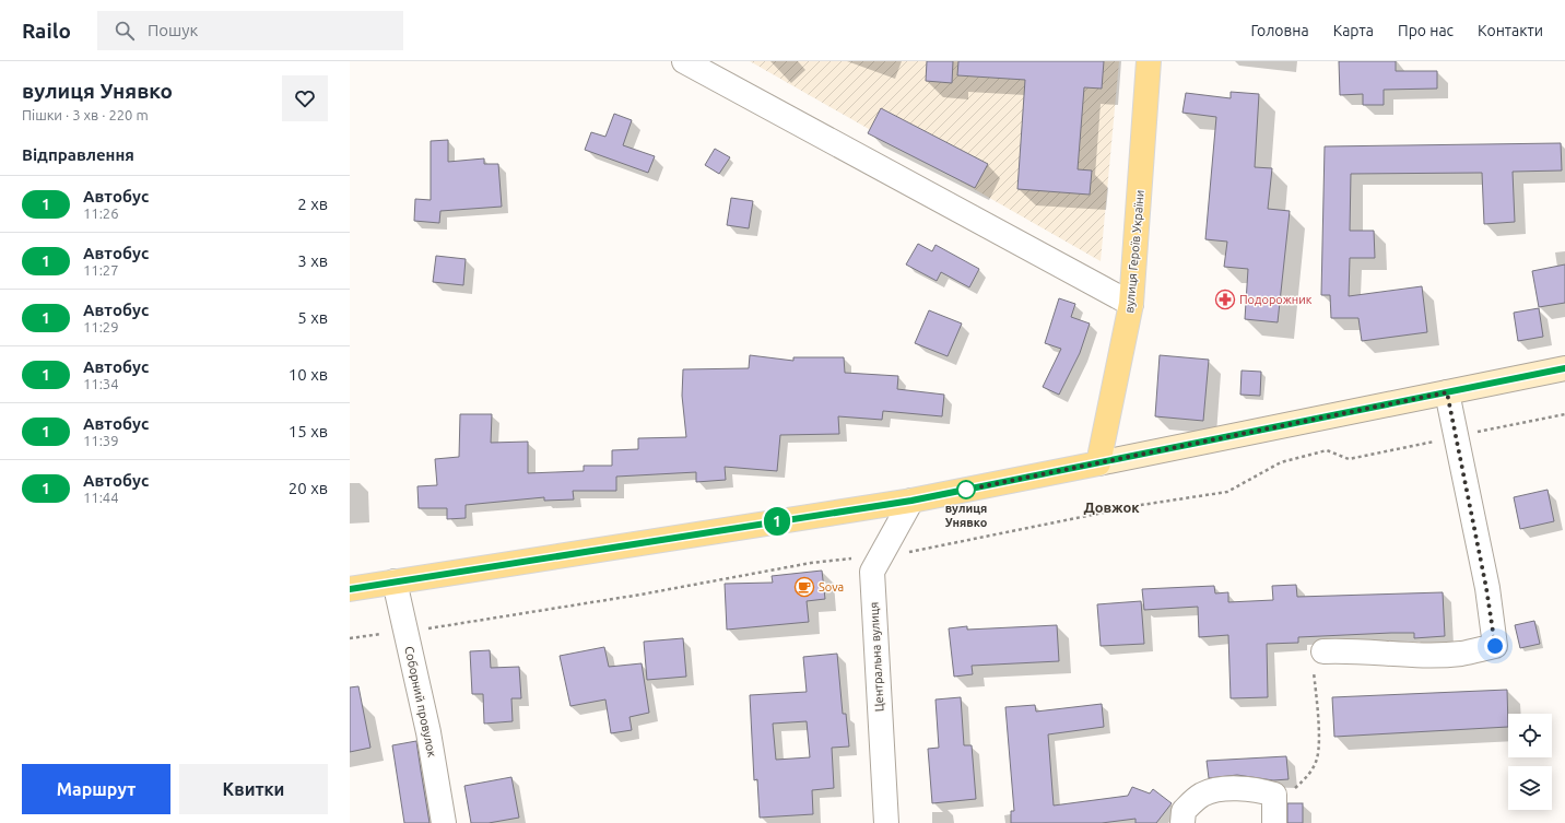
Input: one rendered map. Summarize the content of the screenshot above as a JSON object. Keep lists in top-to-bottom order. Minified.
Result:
{"streets":{"main road":["вулиця Героїв України"],"street":["Центральна вулиця","Соборний провулок"]},"districts":["Довжок"],"places":{"pharmacy":["Подорожник"],"other":["вулиця Унявко"],"cafe":["Sova"]},"lines":["bus line 1"],"page":{"header":"Railo","search":"Пошук","nav":["Головна","Карта","Про нас","Контакти"],"heading":[["вулиця Унявко","Пішки · 3 хв · 220 m"],"Відправлення"],"on_map":"1","list":[{"mark":"1","name":"Автобус","note":"11:26","value":"2 хв"},{"mark":"1","name":"Автобус","note":"11:27","value":"3 хв"},{"mark":"1","name":"Автобус","note":"11:29","value":"5 хв"},{"mark":"1","name":"Автобус","note":"11:34","value":"10 хв"},{"mark":"1","name":"Автобус","note":"11:39","value":"15 хв"},{"mark":"1","name":"Автобус","note":"11:44","value":"20 хв"}],"buttons":["Маршрут","Квитки"]}}
